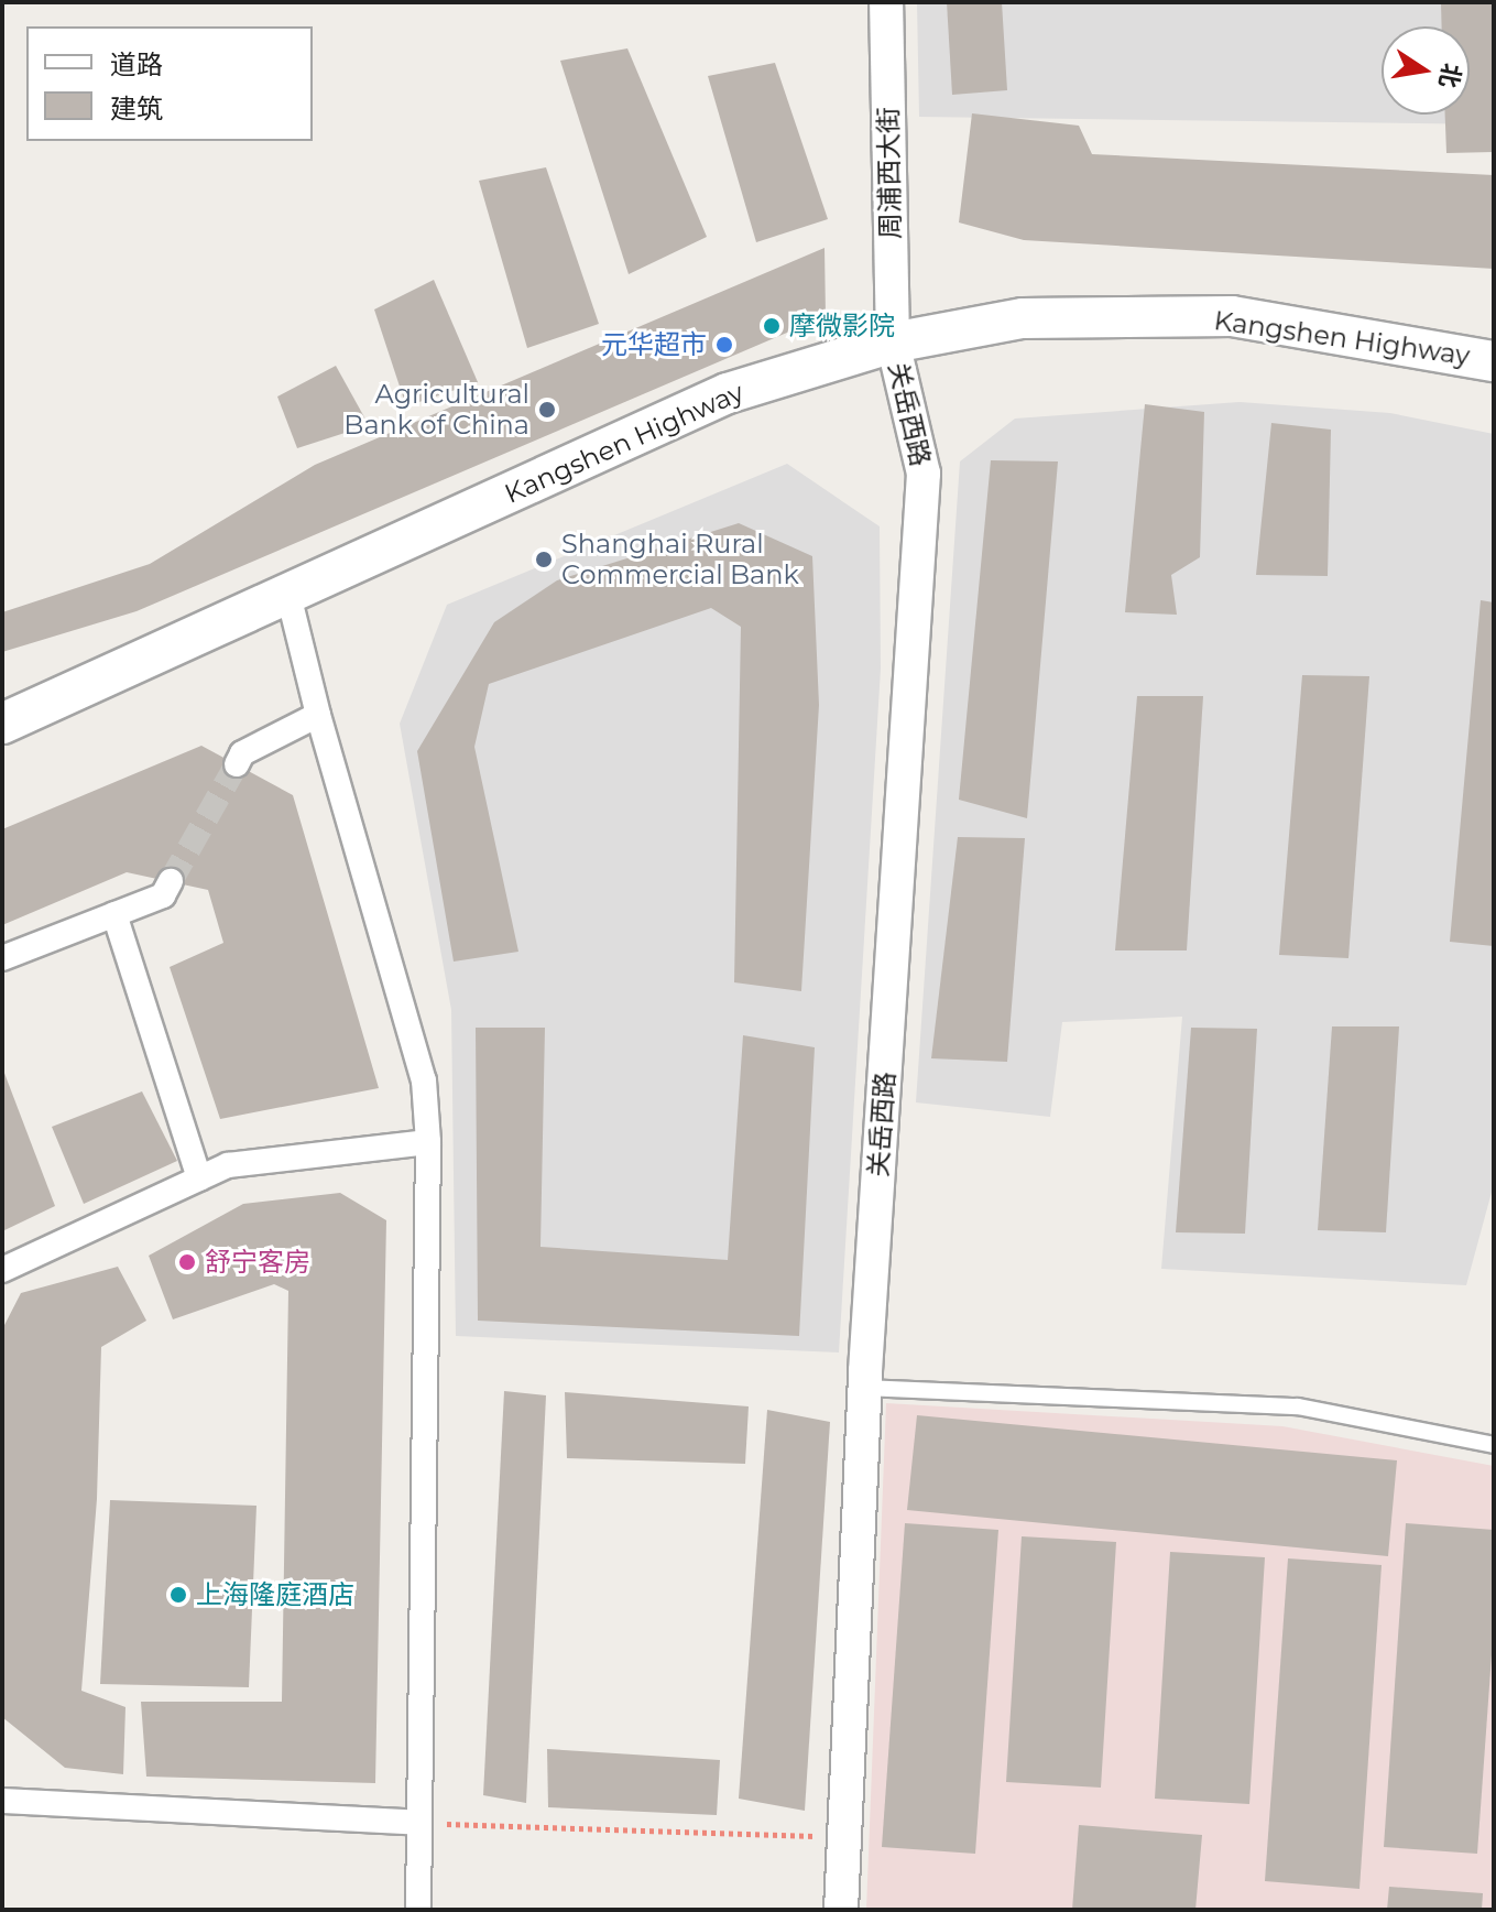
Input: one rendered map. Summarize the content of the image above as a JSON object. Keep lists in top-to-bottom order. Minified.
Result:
{"streets":{"street":["周浦西大街","Kangshen Highway","关岳西路"]},"crossings":[["周浦西大街","Kangshen Highway"],["周浦西大街","关岳西路"],["Kangshen Highway","关岳西路"]],"places":["摩微影院","元华超市","Agricultural Bank of China","Shanghai Rural Commercial Bank","舒宁客房","上海隆庭酒店"],"legend":["道路","建筑"],"north":"right"}
